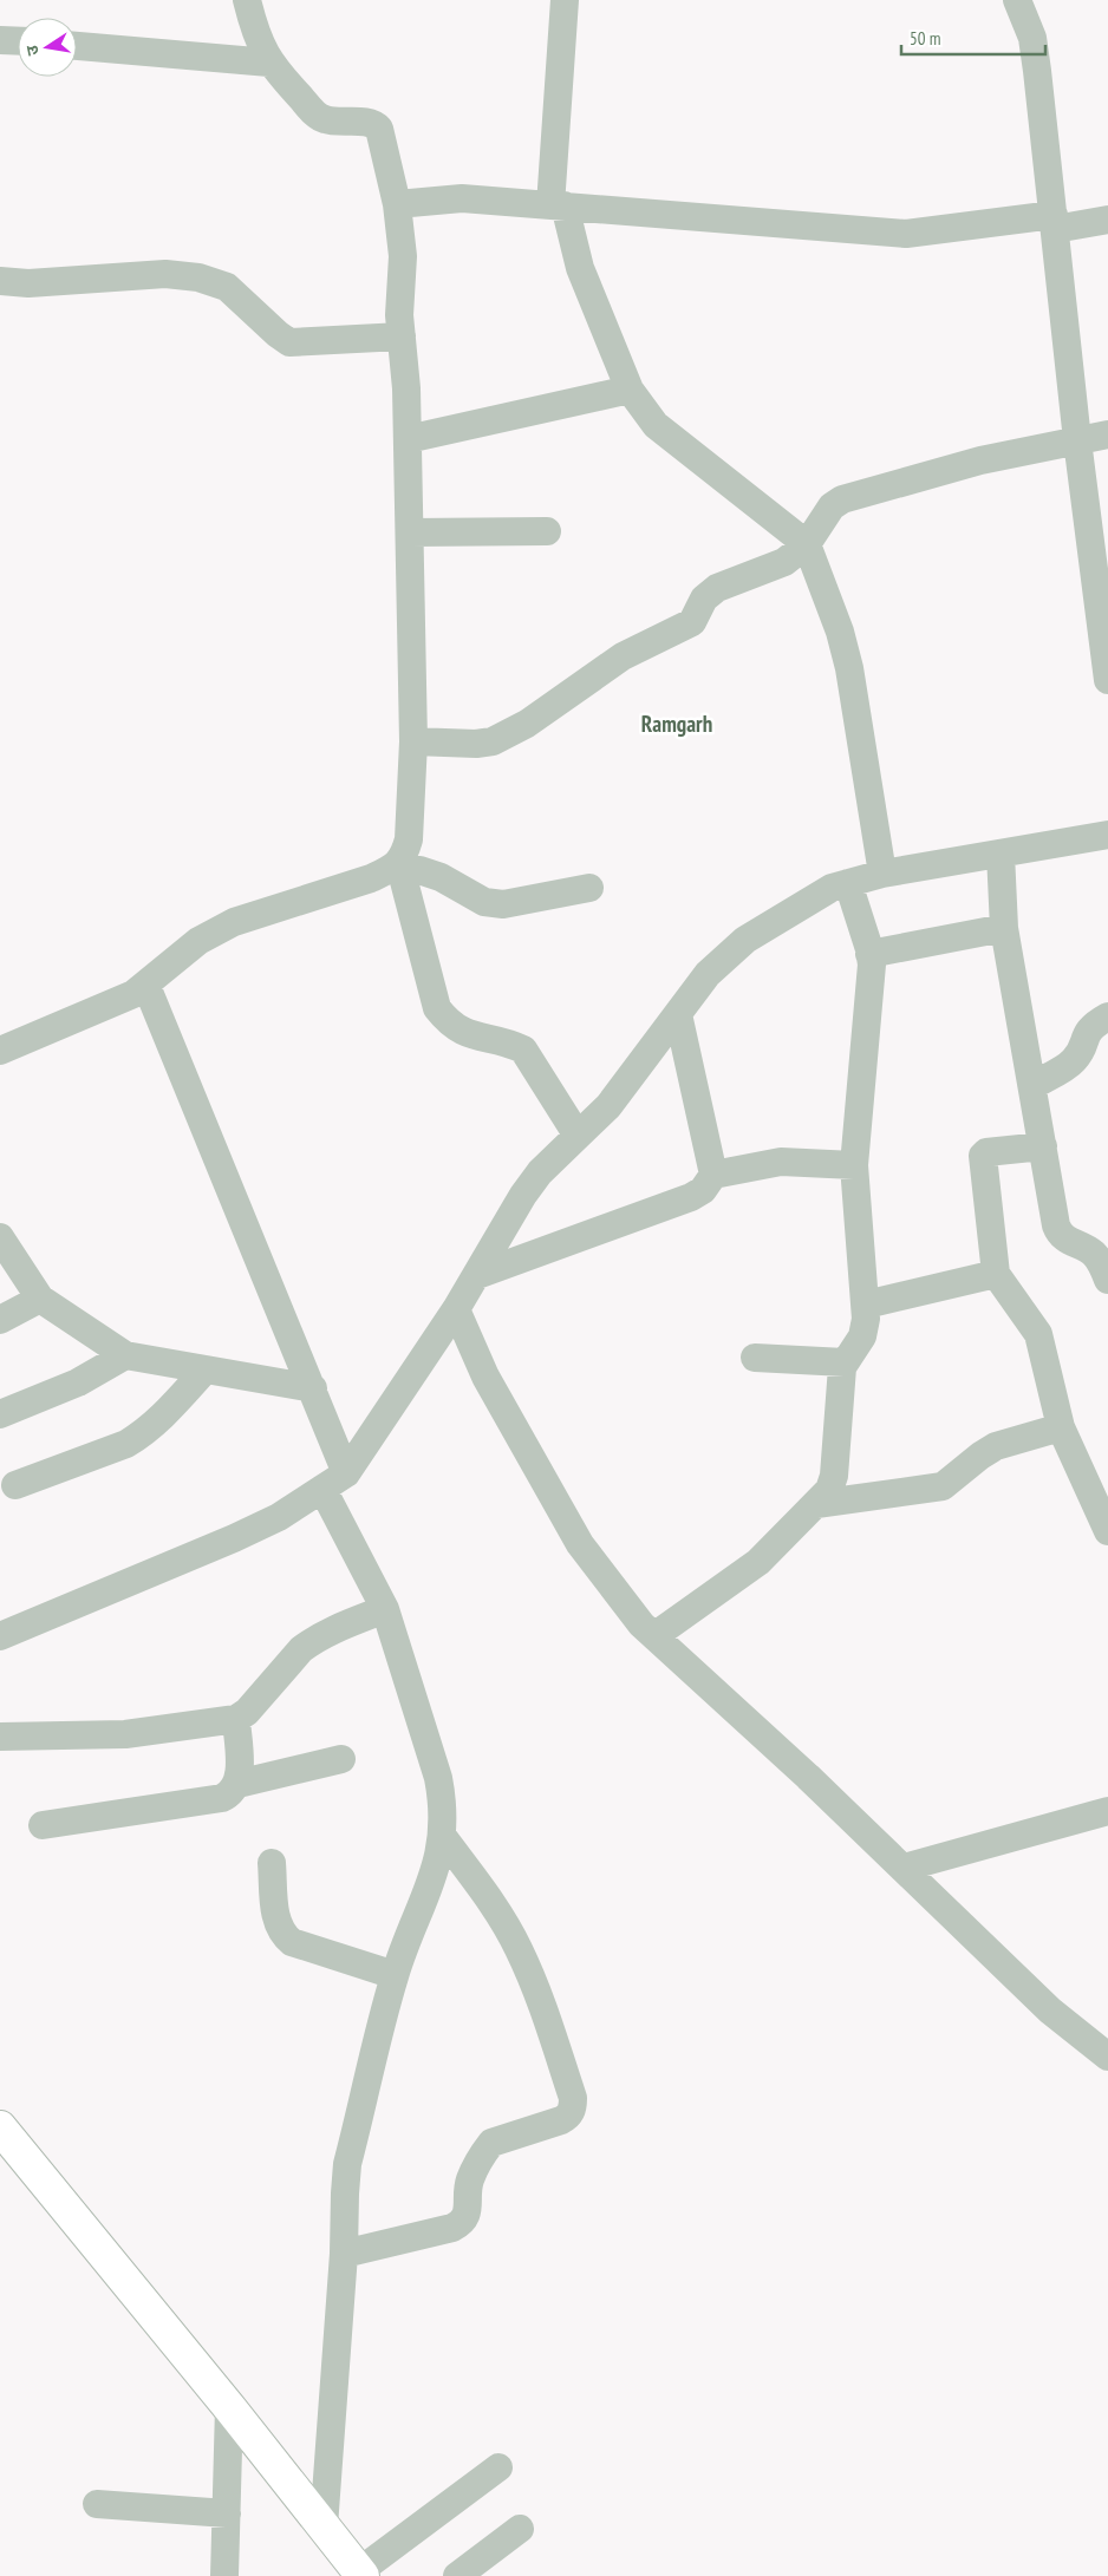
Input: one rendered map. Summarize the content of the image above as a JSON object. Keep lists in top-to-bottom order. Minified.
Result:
{"districts":["Ramgarh"],"scale_bar":"50 m","north":"left"}
